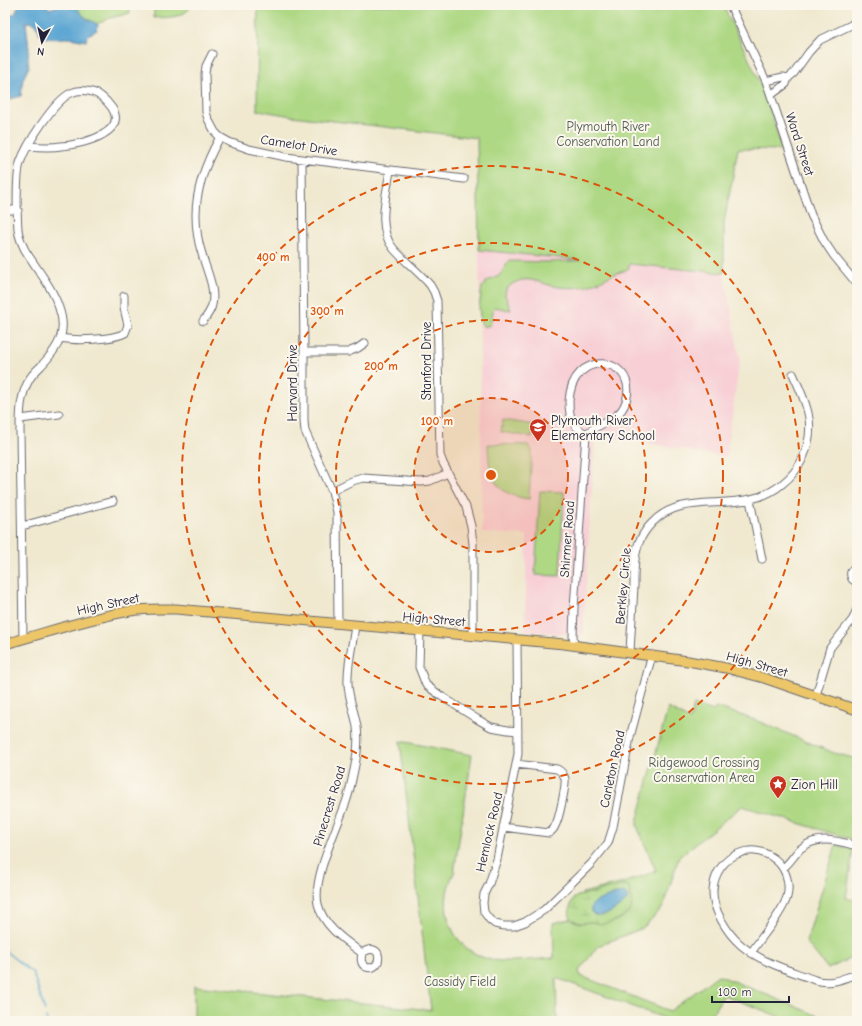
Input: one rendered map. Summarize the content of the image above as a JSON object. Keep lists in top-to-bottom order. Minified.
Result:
{"streets":{"main road":["High Street"],"street":["Ward Street","Camelot Drive","Stanford Drive","Harvard Drive","Shirmer Road","Berkley Circle","Carleton Road","Pinecrest Road","Hemlock Road"]},"crossings":[["Camelot Drive","Stanford Drive"],["Camelot Drive","Harvard Drive"],["Stanford Drive","High Street"],["Harvard Drive","High Street"],["Shirmer Road","High Street"],["Berkley Circle","High Street"],["High Street","Carleton Road"],["High Street","Pinecrest Road"],["High Street","Hemlock Road"],["Carleton Road","Hemlock Road"]],"parks":["Plymouth River Conservation Land","Ridgewood Crossing Conservation Area","Cassidy Field"],"places":{"school or university":["Plymouth River Elementary School"],"place":["Zion Hill"]},"scale_bar":"100 m","north":"bottom","rings":["400 m","300 m","200 m","100 m"]}
